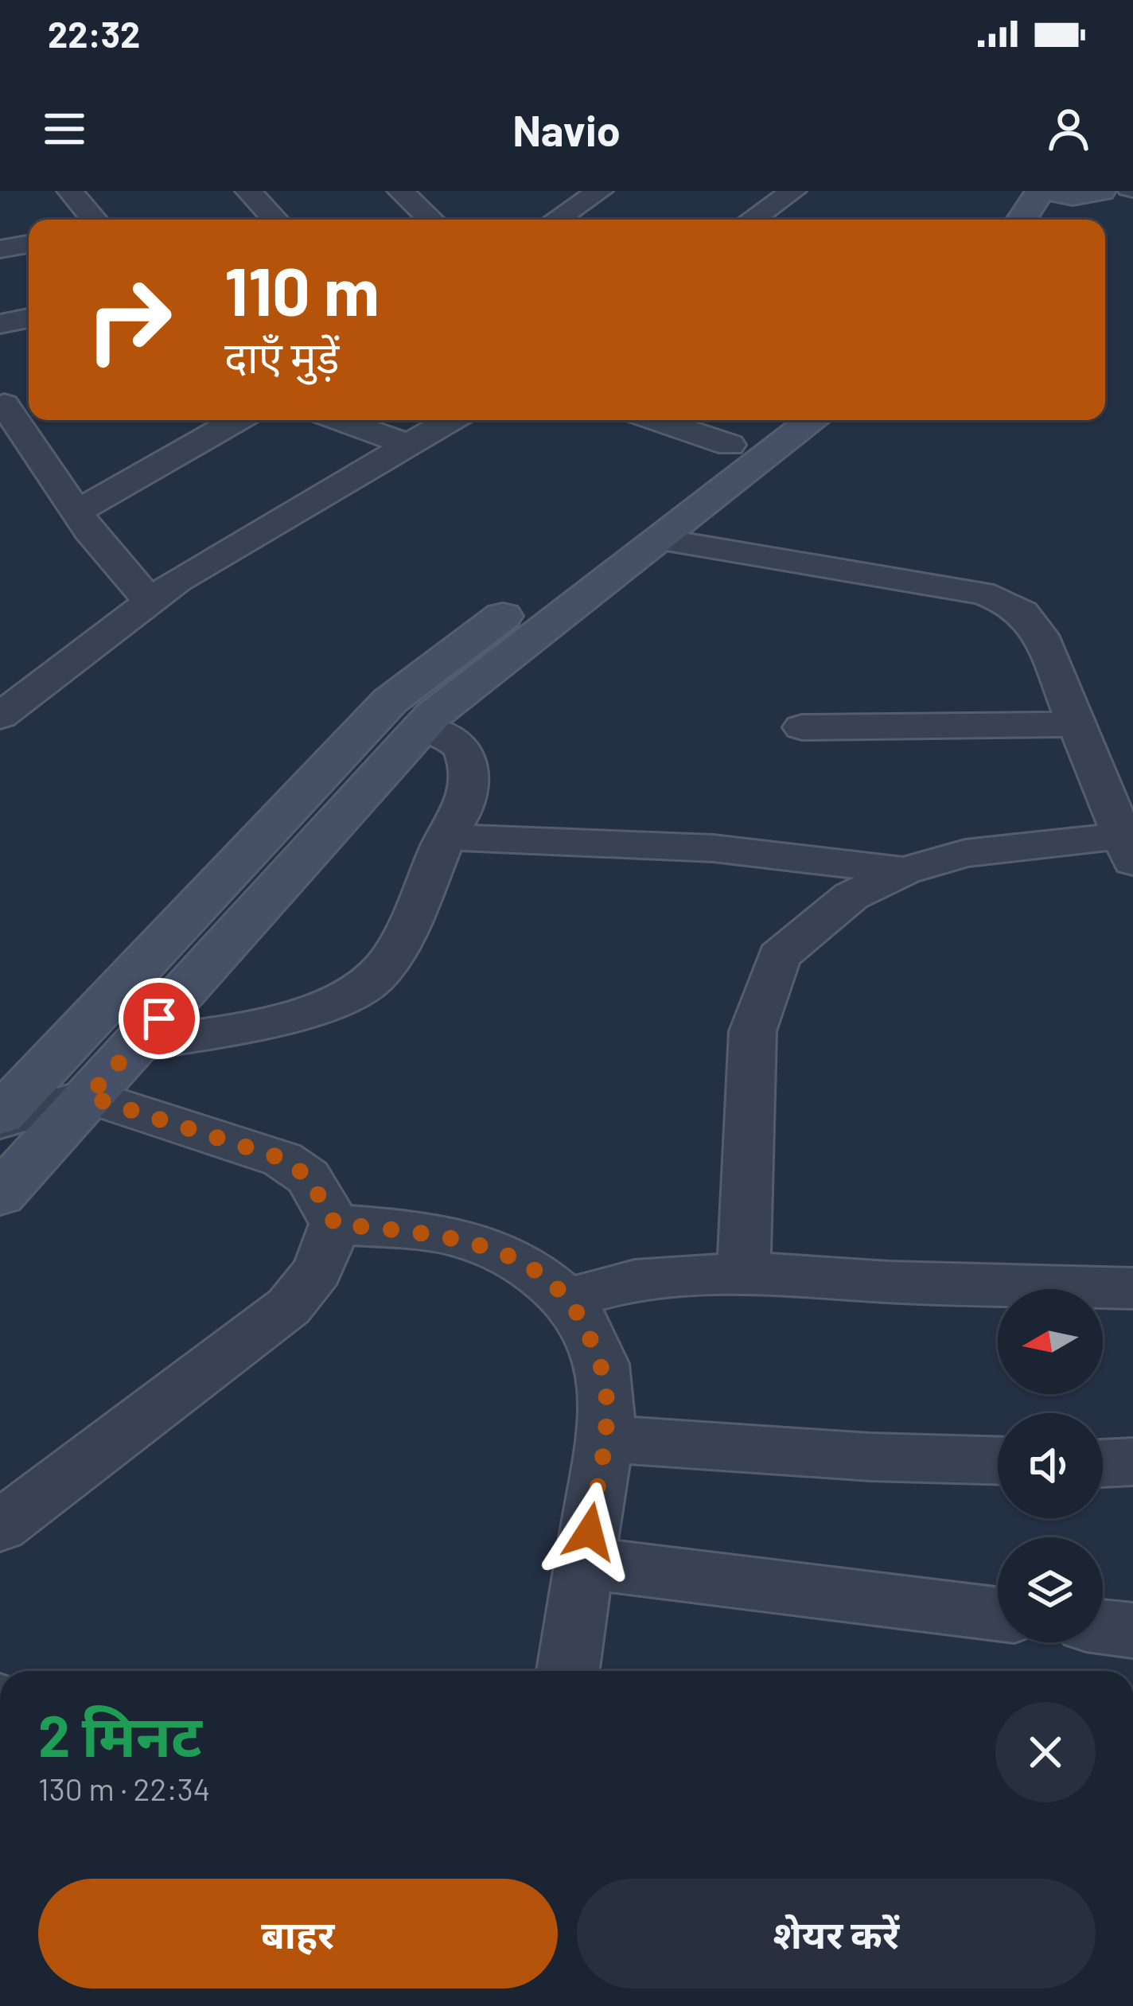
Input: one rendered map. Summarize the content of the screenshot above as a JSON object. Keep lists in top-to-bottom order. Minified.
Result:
{"north":"left","page":{"status":"22:32","header":"Navio","turn":["110 m","दाएँ मुड़ें"],"heading":["2 मिनट","130 m · 22:34"],"buttons":["बाहर","शेयर करें"]}}
